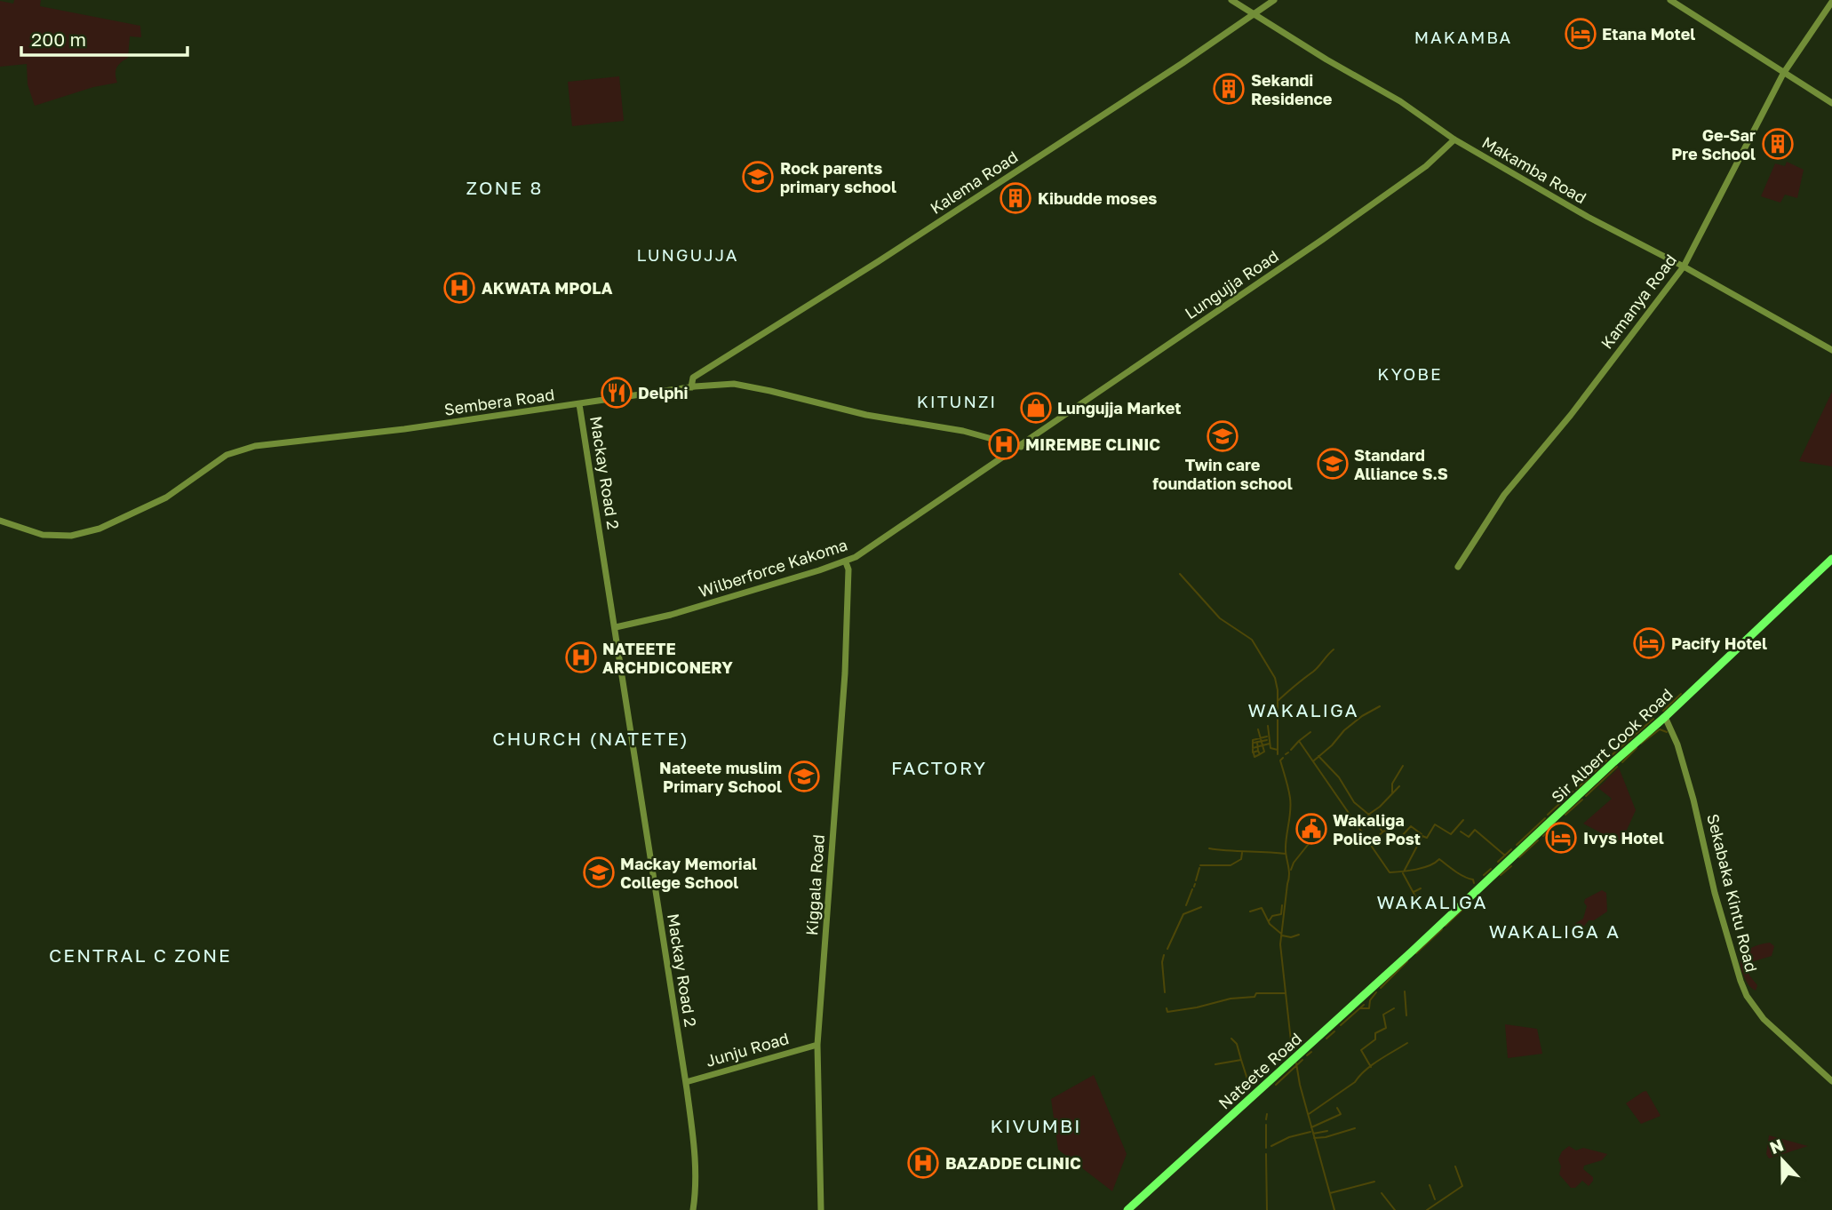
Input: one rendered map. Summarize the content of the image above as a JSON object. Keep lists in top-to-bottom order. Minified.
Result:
{"streets":{"main road":["Sir Albert Cook Road","Nateete Road"],"street":["Makamba Road","Kalema Road","Lungujja Road","Kamanya Road","Sembera Road","Mackay Road 2","Wilberforce Kakoma","Kiggala Road","Sekabaka Kintu Road","Junju Road"]},"crossings":[["Makamba Road","Kalema Road"],["Makamba Road","Lungujja Road"],["Makamba Road","Kamanya Road"],["Kalema Road","Sembera Road"],["Lungujja Road","Sembera Road"],["Lungujja Road","Wilberforce Kakoma"],["Sembera Road","Mackay Road 2"],["Sembera Road","Wilberforce Kakoma"],["Mackay Road 2","Wilberforce Kakoma"],["Mackay Road 2","Junju Road"],["Wilberforce Kakoma","Kiggala Road"],["Sir Albert Cook Road","Sekabaka Kintu Road"],["Sir Albert Cook Road","Nateete Road"],["Kiggala Road","Junju Road"]],"districts":["MAKAMBA","ZONE 8","LUNGUJJA","KYOBE","KITUNZI","WAKALIGA","CHURCH (NATETE)","FACTORY","WAKALIGA","WAKALIGA A","CENTRAL C ZONE","KIVUMBI"],"places":{"hotel":["Etana Motel","Pacify Hotel","Ivys Hotel"],"building":["Sekandi Residence","Ge-Sar Pre School","Kibudde moses"],"school or university":["Rock parents primary school","Twin care foundation school","Standard Alliance S.S","Nateete muslim Primary School","Mackay Memorial College School"],"hospital":["AKWATA MPOLA","MIREMBE CLINIC","NATEETE ARCHDICONERY","BAZADDE CLINIC"],"restaurant":["Delphi"],"shop":["Lungujja Market"],"public building":["Wakaliga Police Post"]},"scale_bar":"200 m","north":"top"}
